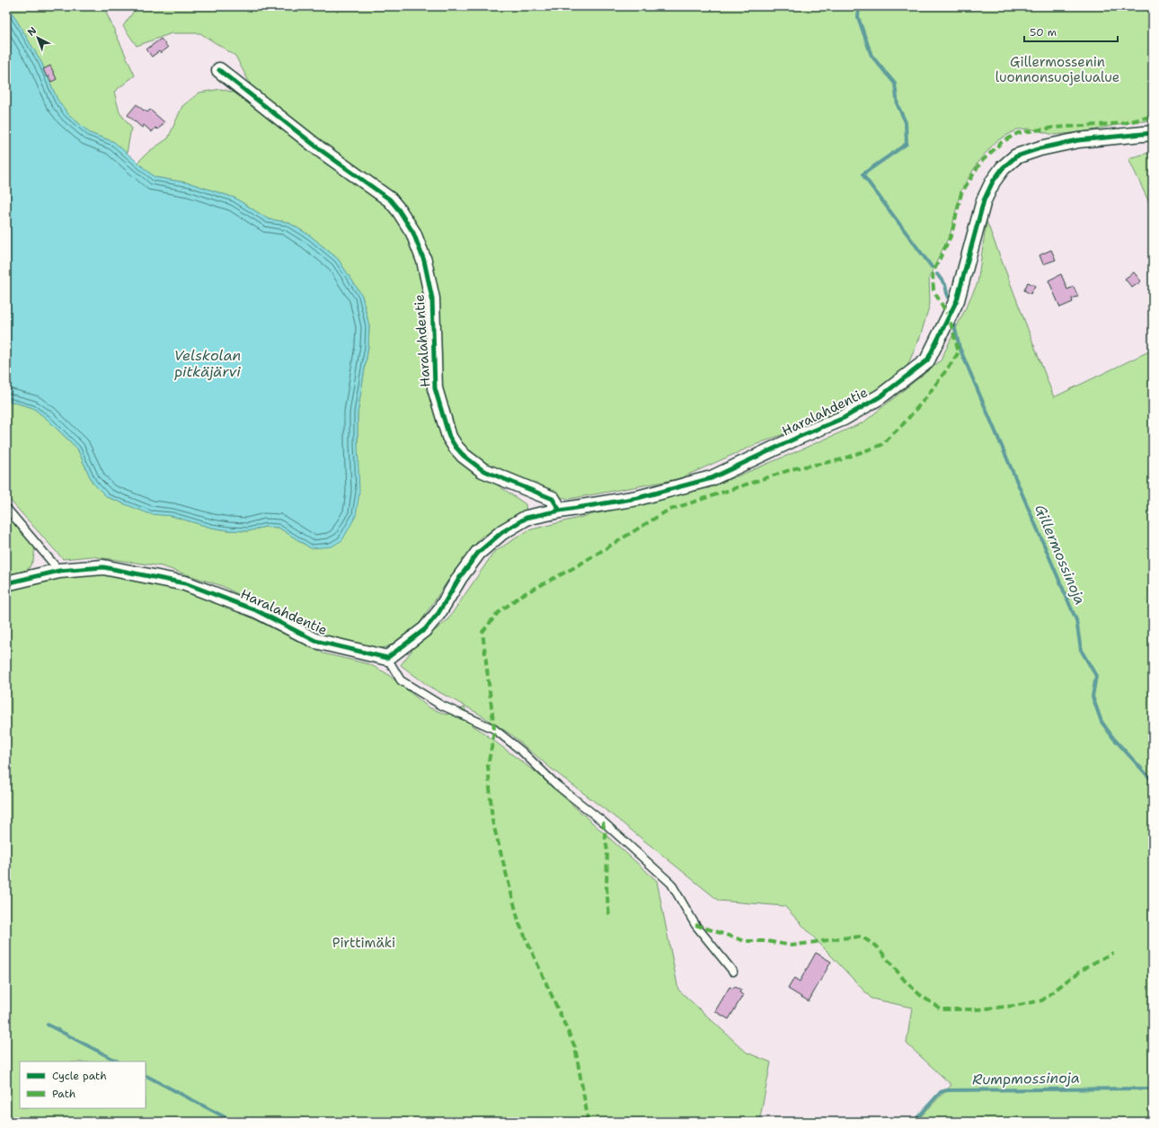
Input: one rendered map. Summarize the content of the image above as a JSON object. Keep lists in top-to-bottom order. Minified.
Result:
{"streets":{"street":["Haralahdentie"]},"water":["Velskolan pitkäjärvi","Gillermossinoja","Rumpmossinoja"],"parks":["Gillermossenin luonnonsuojelualue","Pirttimäki"],"legend":["Cycle path","Path"],"scale_bar":"50 m","north":"top left"}
